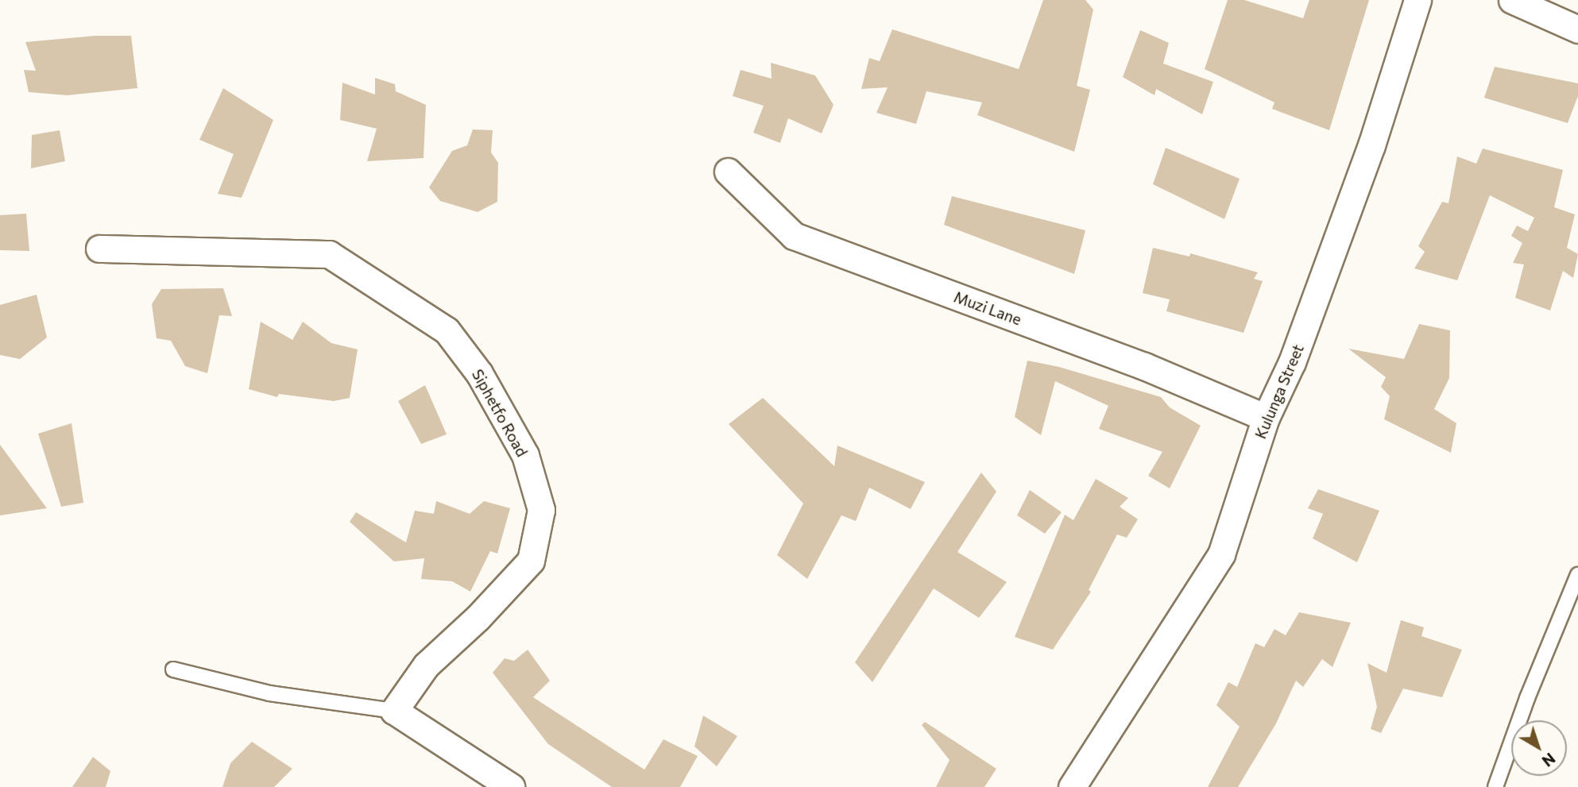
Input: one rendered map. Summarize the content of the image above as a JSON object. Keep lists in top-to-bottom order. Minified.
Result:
{"streets":{"street":["Muzi Lane","Kulunga Street","Siphetfo Road"]},"crossings":[["Muzi Lane","Kulunga Street"]],"north":"bottom right"}
